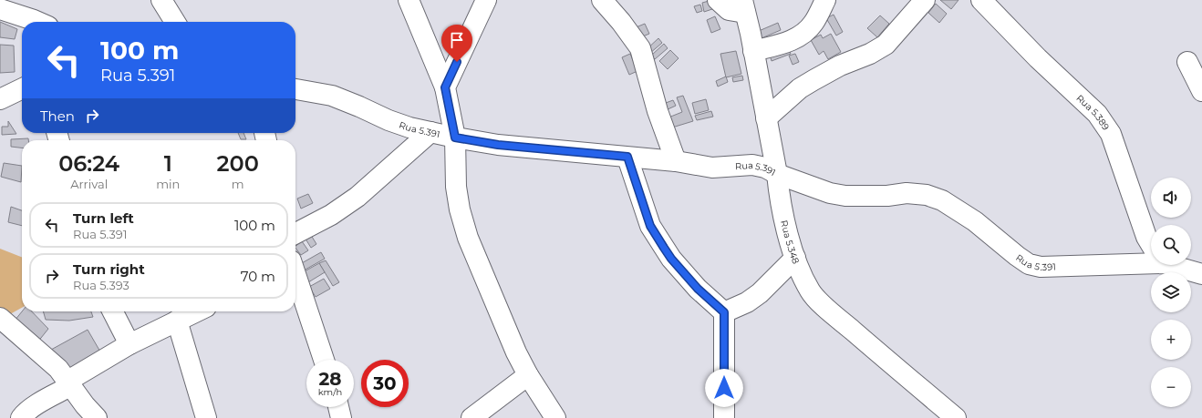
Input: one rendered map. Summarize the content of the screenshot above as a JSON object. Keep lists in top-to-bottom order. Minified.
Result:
{"streets":{"street":["Rua 5.389","Rua 5.391","Rua 5.348"]},"crossings":[["Rua 5.391","Rua 5.348"]],"page":{"turn":["100 m","Rua 5.391"],"then":"Then","eta":["06:24","Arrival","1","min","200","m"],"map_buttons":["+","−"],"list":[{"name":"Turn left","note":"Rua 5.391","value":"100 m"},{"name":"Turn right","note":"Rua 5.393","value":"70 m"}],"speed":"28 km/h","limit":"30"}}
